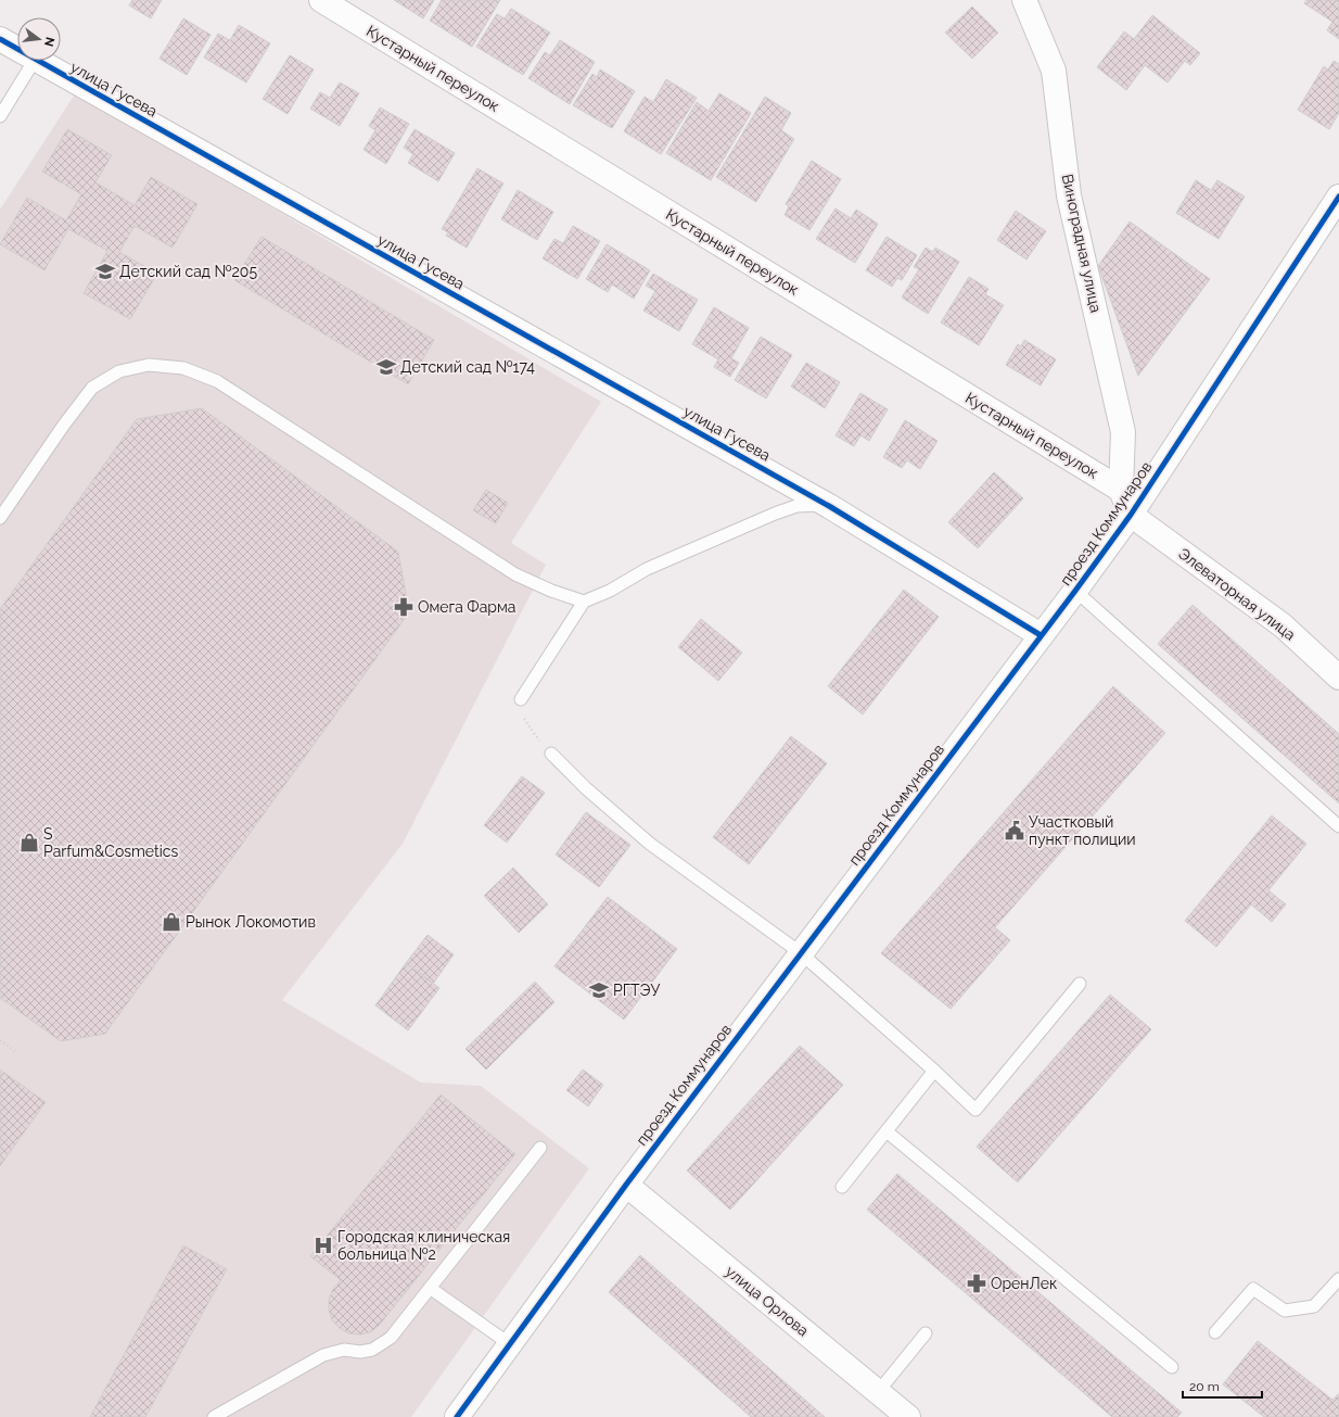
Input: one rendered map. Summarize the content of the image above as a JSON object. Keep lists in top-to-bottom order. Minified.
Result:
{"streets":{"street":["Кустарный переулок","улица Гусева","Виноградная улица","проезд Коммунаров","Элеваторная улица","улица Орлова"]},"crossings":[["Кустарный переулок","Виноградная улица"],["улица Гусева","проезд Коммунаров"],["проезд Коммунаров","Элеваторная улица"],["проезд Коммунаров","улица Орлова"]],"places":{"school or university":["Детский сад №205","Детский сад №174","РГТЭУ"],"pharmacy":["Омега Фарма","ОренЛек"],"public building":["Участковый пункт полиции"],"shop":["S Parfum&Cosmetics","Рынок Локомотив"],"hospital":["Городская клиническая больница №2"]},"scale_bar":"20 m","north":"right"}
